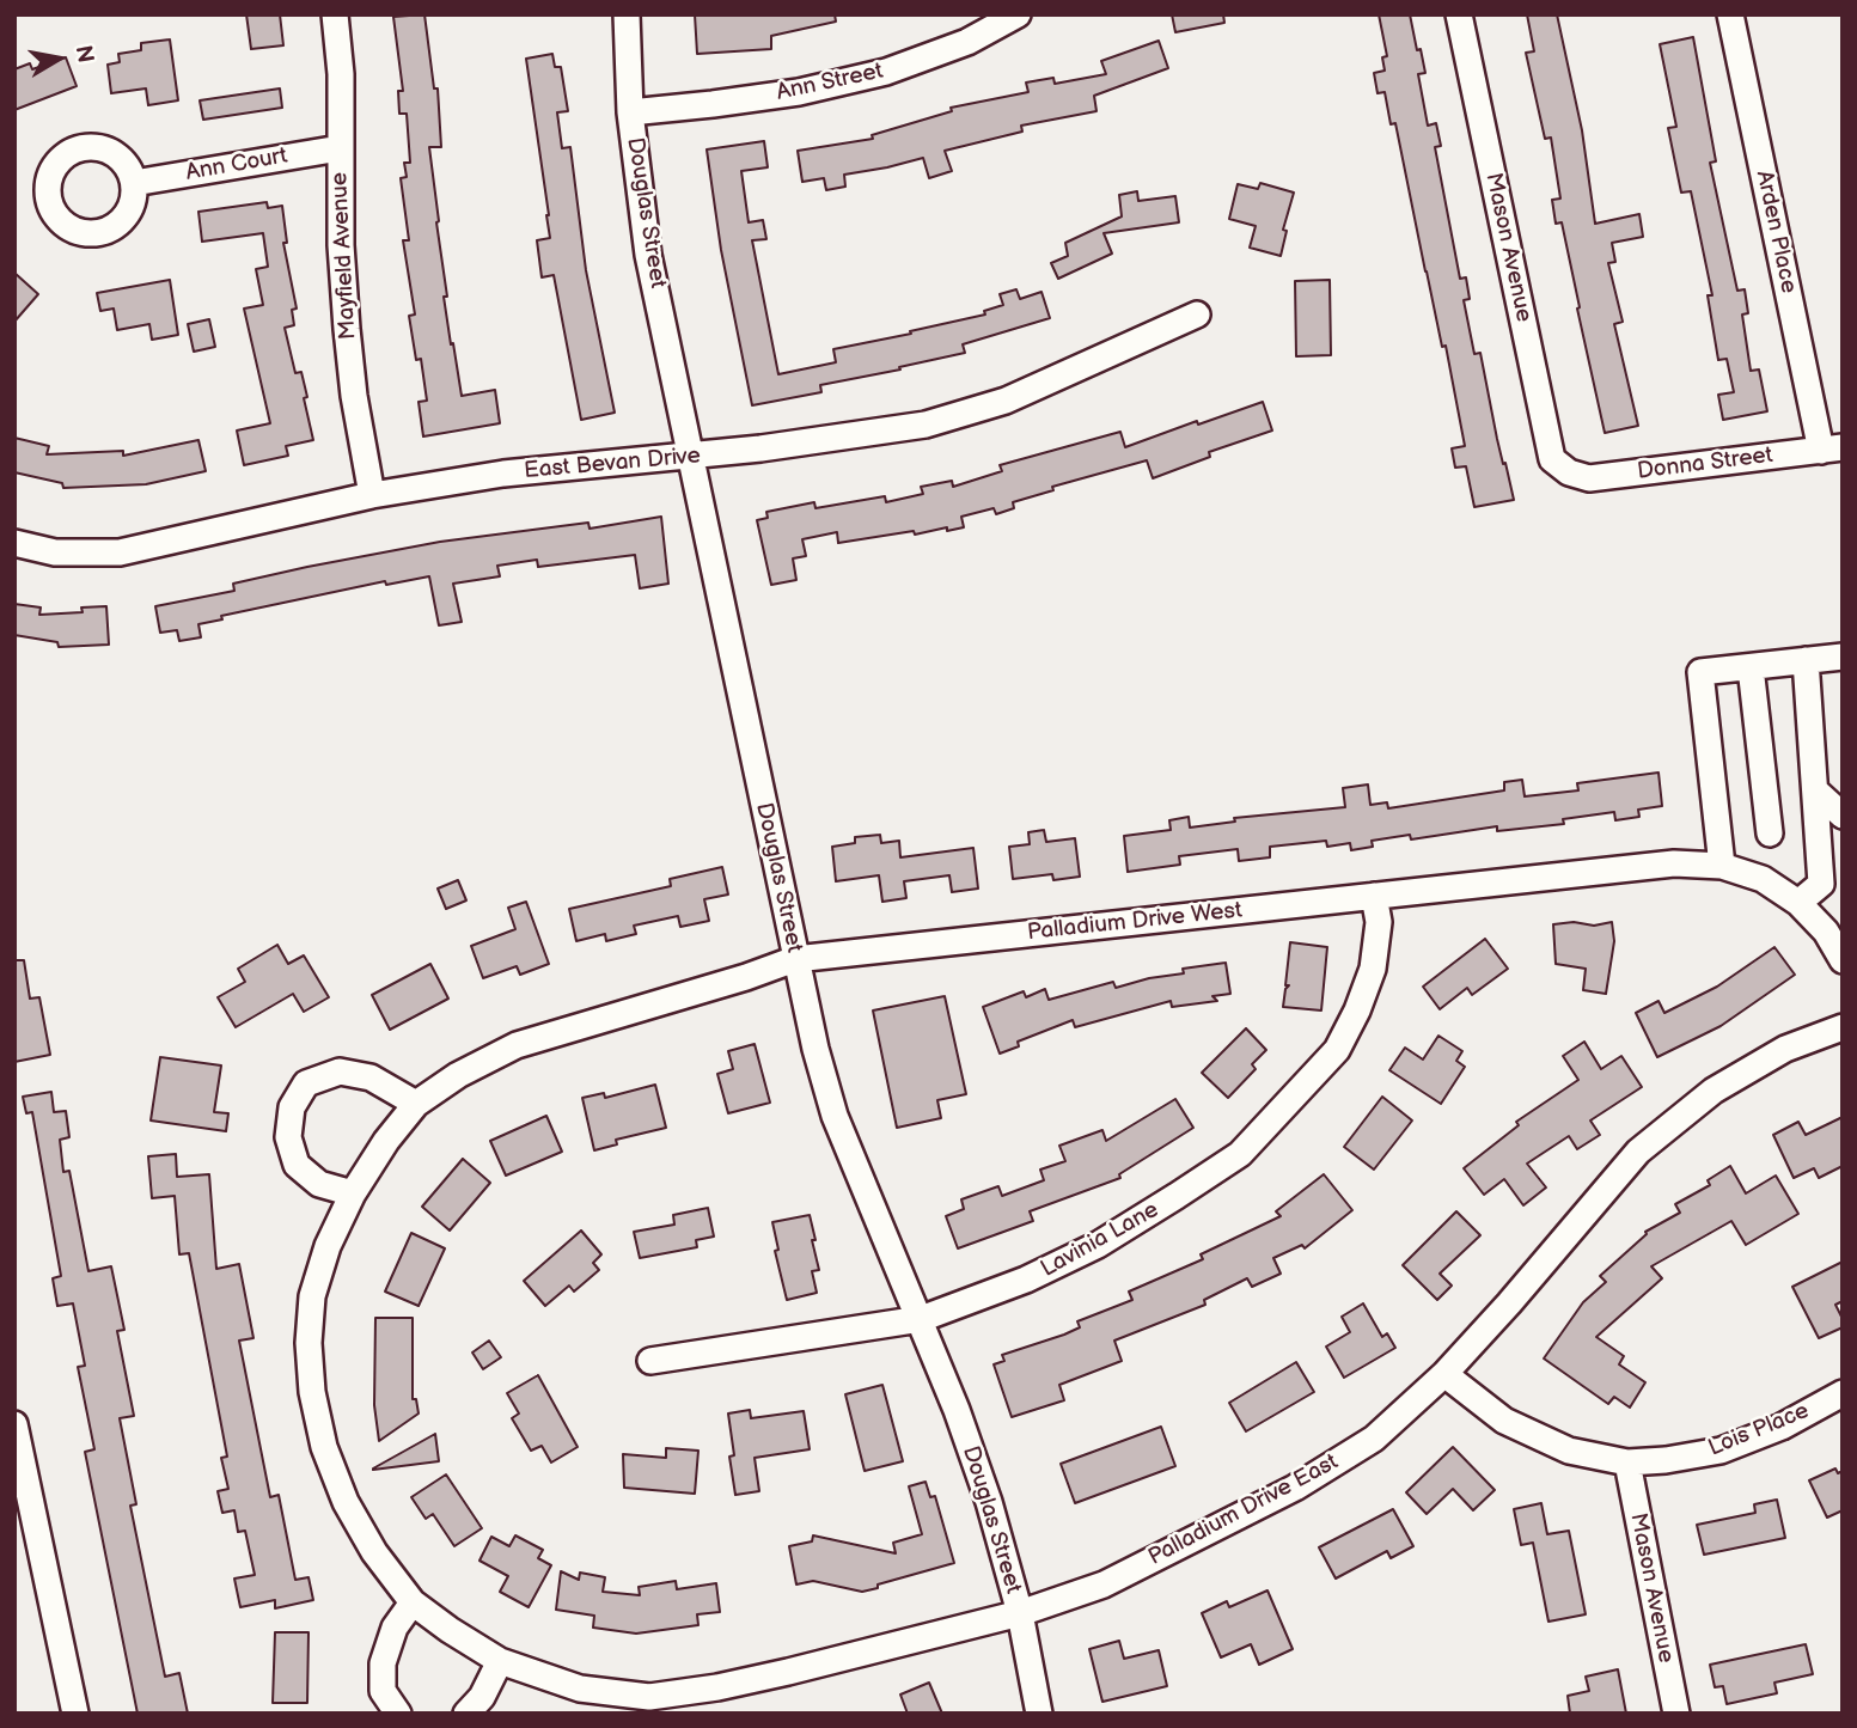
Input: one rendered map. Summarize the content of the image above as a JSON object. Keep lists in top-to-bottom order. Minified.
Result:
{"streets":{"street":["Ann Street","Ann Court","Douglas Street","Arden Place","Mason Avenue","Mayfield Avenue","East Bevan Drive","Donna Street","Palladium Drive West","Lavinia Lane","Lois Place","Palladium Drive East"]},"crossings":[["Ann Street","Douglas Street"],["Ann Court","Mayfield Avenue"],["Douglas Street","East Bevan Drive"],["Douglas Street","Palladium Drive West"],["Douglas Street","Lavinia Lane"],["Douglas Street","Palladium Drive East"],["Arden Place","Donna Street"],["Mason Avenue","Donna Street"],["Mason Avenue","Lois Place"],["Mayfield Avenue","East Bevan Drive"],["Palladium Drive West","Lavinia Lane"],["Palladium Drive West","Palladium Drive East"],["Lois Place","Palladium Drive East"]],"north":"right"}
